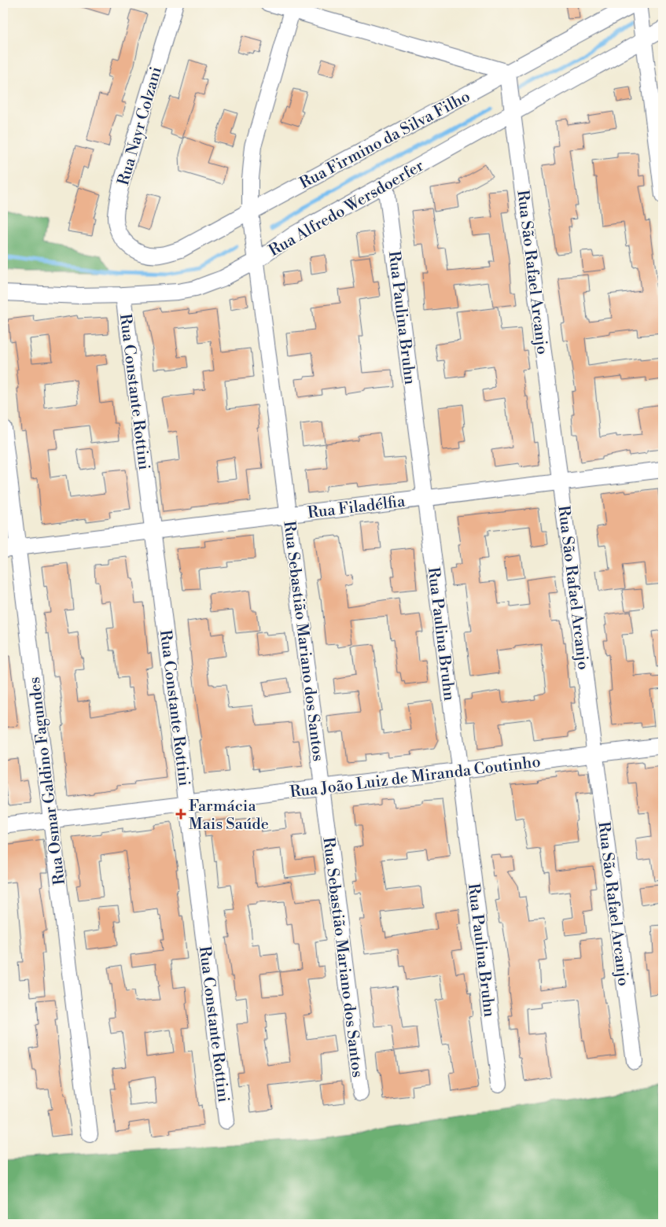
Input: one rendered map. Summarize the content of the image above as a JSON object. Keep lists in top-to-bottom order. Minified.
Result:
{"streets":{"street":["Rua Nayr Colzani","Rua Firmino da Silva Filho","Rua Alfredo Wersdoerfer","Rua São Rafael Arcanjo","Rua Paulina Bruhn","Rua Constante Rottini","Rua Filadélfia","Rua Sebastião Mariano dos Santos","Rua João Luiz de Miranda Coutinho","Rua Osmar Galdino Fagundes"]},"crossings":[["Rua Nayr Colzani","Rua Firmino da Silva Filho"],["Rua Firmino da Silva Filho","Rua São Rafael Arcanjo"],["Rua Firmino da Silva Filho","Rua Sebastião Mariano dos Santos"],["Rua Alfredo Wersdoerfer","Rua São Rafael Arcanjo"],["Rua Alfredo Wersdoerfer","Rua Paulina Bruhn"],["Rua Alfredo Wersdoerfer","Rua Constante Rottini"],["Rua Alfredo Wersdoerfer","Rua Sebastião Mariano dos Santos"],["Rua São Rafael Arcanjo","Rua Filadélfia"],["Rua São Rafael Arcanjo","Rua João Luiz de Miranda Coutinho"],["Rua Paulina Bruhn","Rua Filadélfia"],["Rua Paulina Bruhn","Rua João Luiz de Miranda Coutinho"],["Rua Constante Rottini","Rua Filadélfia"],["Rua Constante Rottini","Rua João Luiz de Miranda Coutinho"],["Rua Filadélfia","Rua Sebastião Mariano dos Santos"],["Rua Filadélfia","Rua Osmar Galdino Fagundes"],["Rua Sebastião Mariano dos Santos","Rua João Luiz de Miranda Coutinho"],["Rua João Luiz de Miranda Coutinho","Rua Osmar Galdino Fagundes"]],"places":{"health":["Farmácia Mais Saúde"]}}
